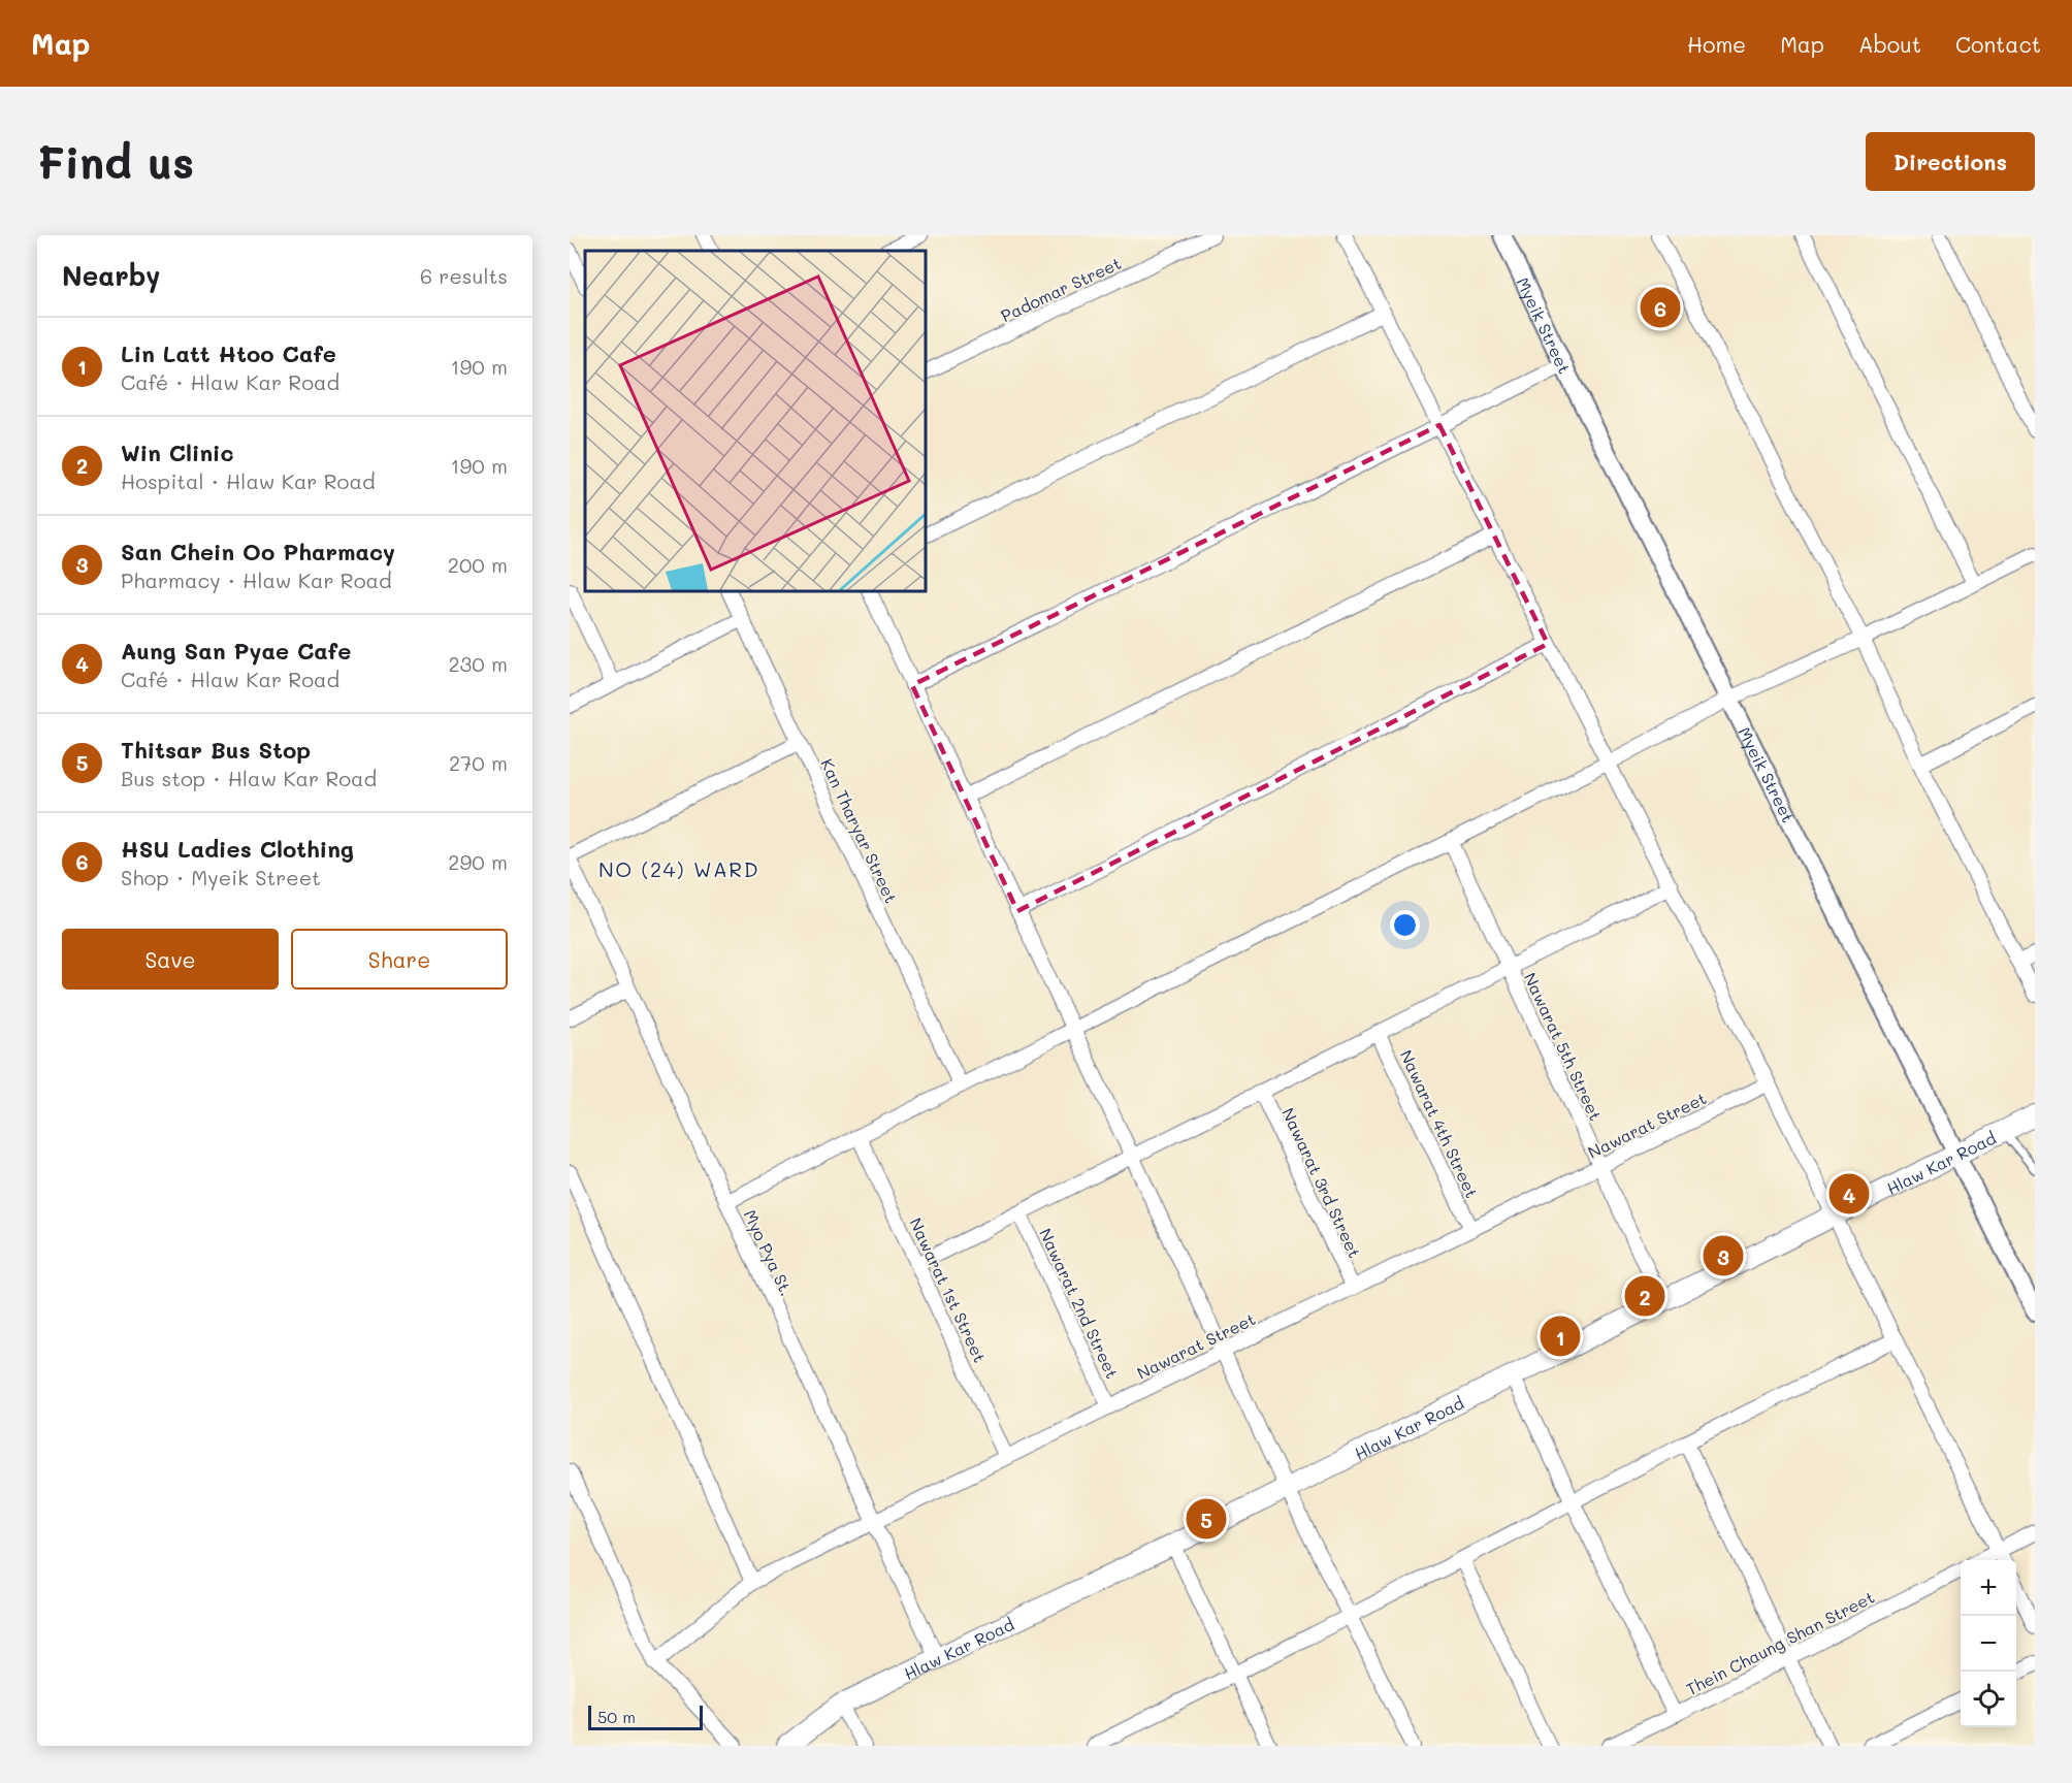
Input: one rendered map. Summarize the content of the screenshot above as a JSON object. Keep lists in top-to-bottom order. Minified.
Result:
{"streets":{"main road":["Hlaw Kar Road"],"street":["Padomar Street","Myeik Street","Kan Tharyar Street","Nawarat 5th Street","Nawarat 4th Street","Nawarat Street","Nawarat 3rd Street","Myo Pya St.","Nawarat 1st Street","Nawarat 2nd Street","Thein Chaung Shan Street"]},"crossings":[["Myeik Street","Hlaw Kar Road"],["Nawarat 5th Street","Nawarat Street"],["Nawarat 5th Street","Hlaw Kar Road"],["Nawarat 4th Street","Nawarat Street"],["Nawarat Street","Nawarat 3rd Street"],["Nawarat Street","Myo Pya St."],["Nawarat Street","Nawarat 1st Street"],["Nawarat Street","Nawarat 2nd Street"],["Hlaw Kar Road","Myo Pya St."]],"districts":["NO (24) WARD"],"scale_bar":"50 m","page":{"header":"Map","nav":["Home","Map","About","Contact"],"buttons":["Directions",["Save","Share"]],"title":"Find us","heading":["Nearby","6 results"],"pins":["6","4","3","2","1","5"],"list":[{"mark":"1","name":"Lin Latt Htoo Cafe","note":"Café · Hlaw Kar Road","value":"190 m"},{"mark":"2","name":"Win Clinic","note":"Hospital · Hlaw Kar Road","value":"190 m"},{"mark":"3","name":"San Chein Oo Pharmacy","note":"Pharmacy · Hlaw Kar Road","value":"200 m"},{"mark":"4","name":"Aung San Pyae Cafe","note":"Café · Hlaw Kar Road","value":"230 m"},{"mark":"5","name":"Thitsar Bus Stop","note":"Bus stop · Hlaw Kar Road","value":"270 m"},{"mark":"6","name":"HSU Ladies Clothing","note":"Shop · Myeik Street","value":"290 m"}],"map_buttons":["+","−"],"scale":"50 m"}}
